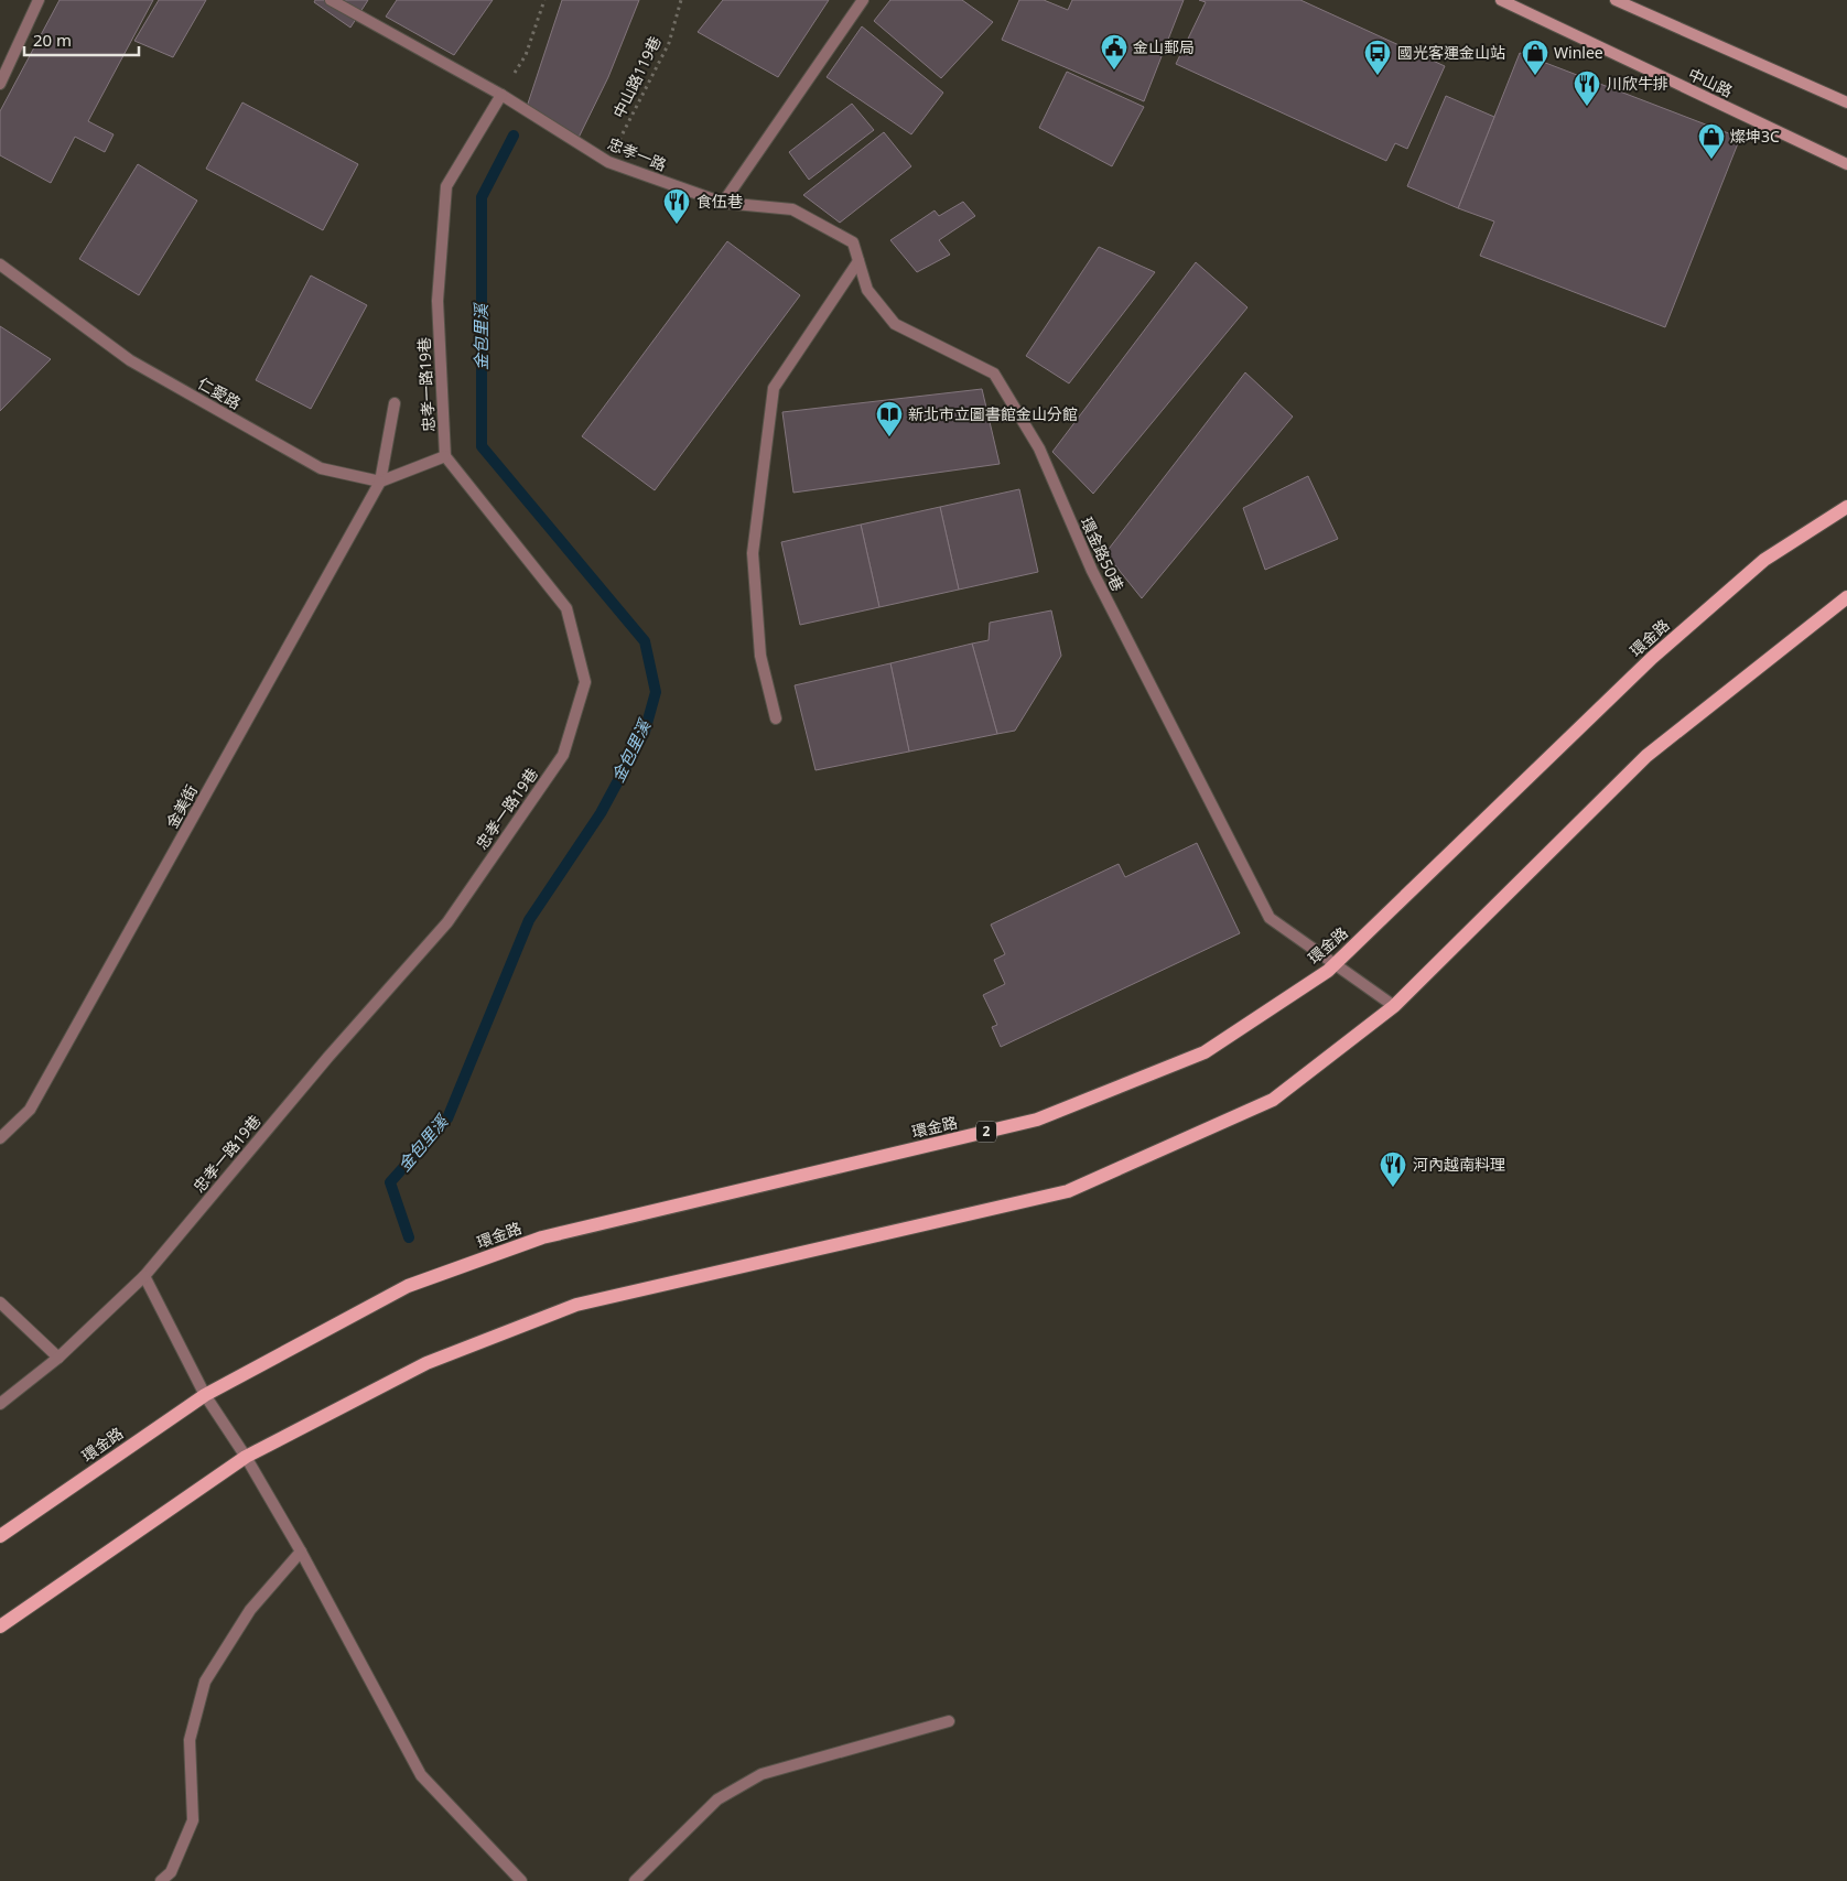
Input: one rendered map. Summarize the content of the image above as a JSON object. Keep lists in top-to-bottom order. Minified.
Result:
{"streets":{"main road":["環金路","2"],"street":["中山路","忠孝一路","忠孝一路19巷","仁愛路","環金路50巷","金美街"],"path":["中山路119巷"]},"crossings":[["中山路119巷","忠孝一路"],["忠孝一路","忠孝一路19巷"],["忠孝一路","環金路50巷"],["仁愛路","金美街"],["環金路50巷","環金路"]],"water":["金包里溪"],"places":{"public building":["金山郵局"],"bus stop":["國光客運金山站"],"shop":["Winlee","燦坤3C"],"restaurant":["川欣牛排","食伍巷","河內越南料理"],"library":["新北市立圖書館金山分館"]},"scale_bar":"20 m"}
